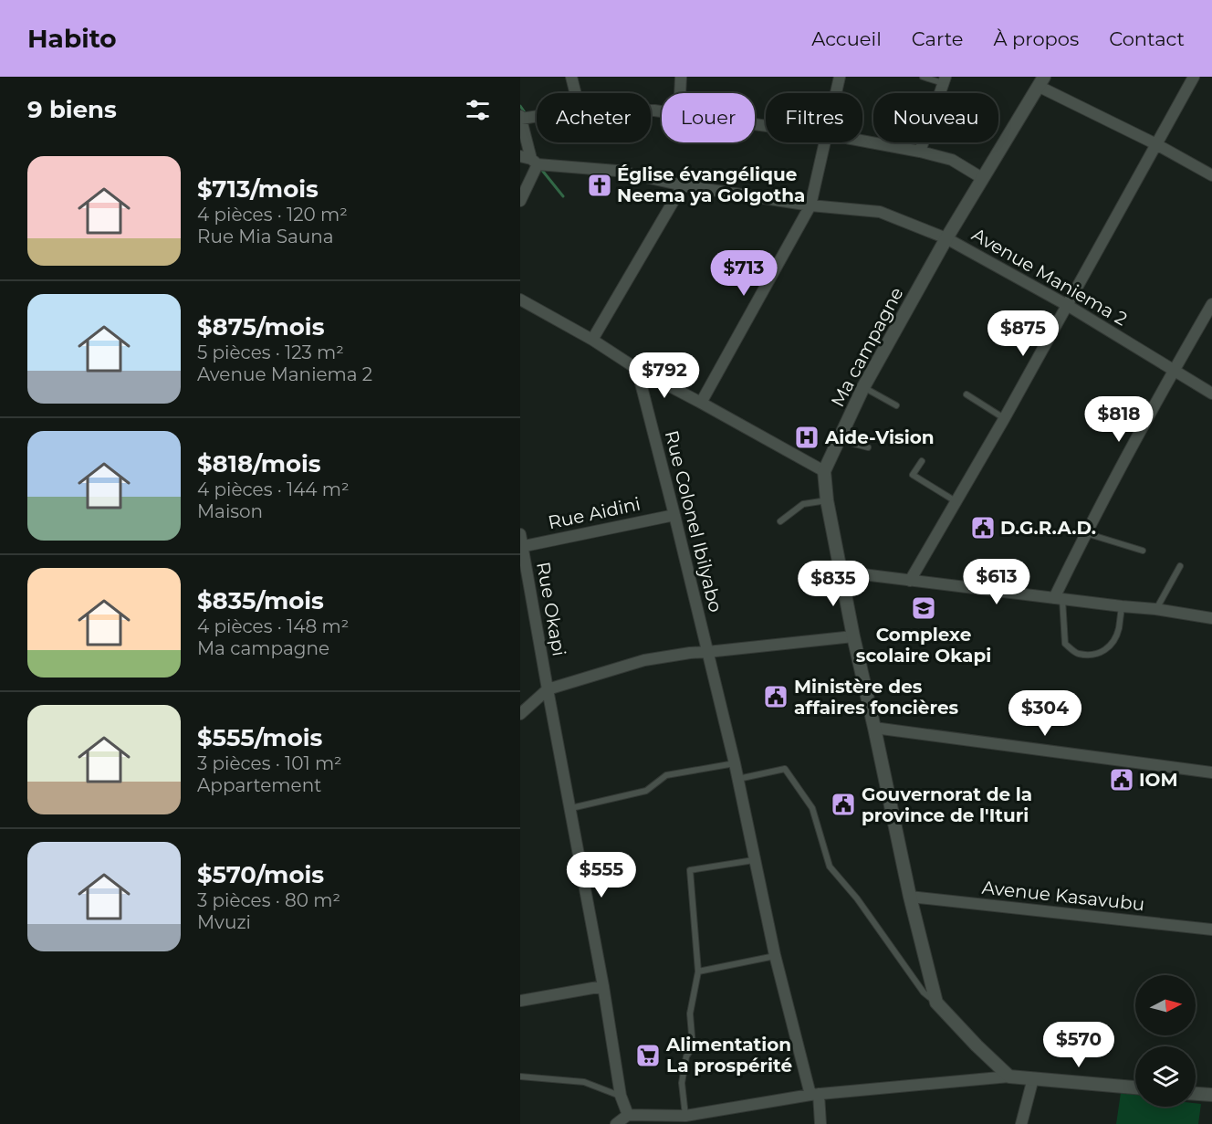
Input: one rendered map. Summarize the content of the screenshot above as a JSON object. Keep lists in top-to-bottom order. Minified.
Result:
{"streets":{"street":["Avenue Maniema 2","Ma campagne","Rue Aidini","Rue Colonel Ibilyabo","Rue Okapi","Avenue Kasavubu"]},"crossings":[["Avenue Maniema 2","Ma campagne"],["Rue Aidini","Rue Colonel Ibilyabo"],["Rue Aidini","Rue Okapi"]],"places":{"church":["Église évangélique Neema ya Golgotha"],"hospital":["Aide-Vision"],"public building":["D.G.R.A.D.","Ministère des affaires foncières","IOM","Gouvernorat de la province de l'Ituri"],"school or university":["Complexe scolaire Okapi"],"supermarket":["Alimentation La prospérité"]},"north":"right","page":{"header":"Habito","nav":["Accueil","Carte","À propos","Contact"],"heading":"9 biens","chip":["Acheter","Louer","Filtres","Nouveau"],"list":[{"name":"$713/mois","note":"4 pièces · 120 m² · Rue Mia Sauna"},{"name":"$875/mois","note":"5 pièces · 123 m² · Avenue Maniema 2"},{"name":"$818/mois","note":"4 pièces · 144 m² · Maison"},{"name":"$835/mois","note":"4 pièces · 148 m² · Ma campagne"},{"name":"$555/mois","note":"3 pièces · 101 m² · Appartement"},{"name":"$570/mois","note":"3 pièces · 80 m² · Mvuzi"}],"price":["$713","$875","$792","$818","$613","$835","$304","$555","$570"]}}
